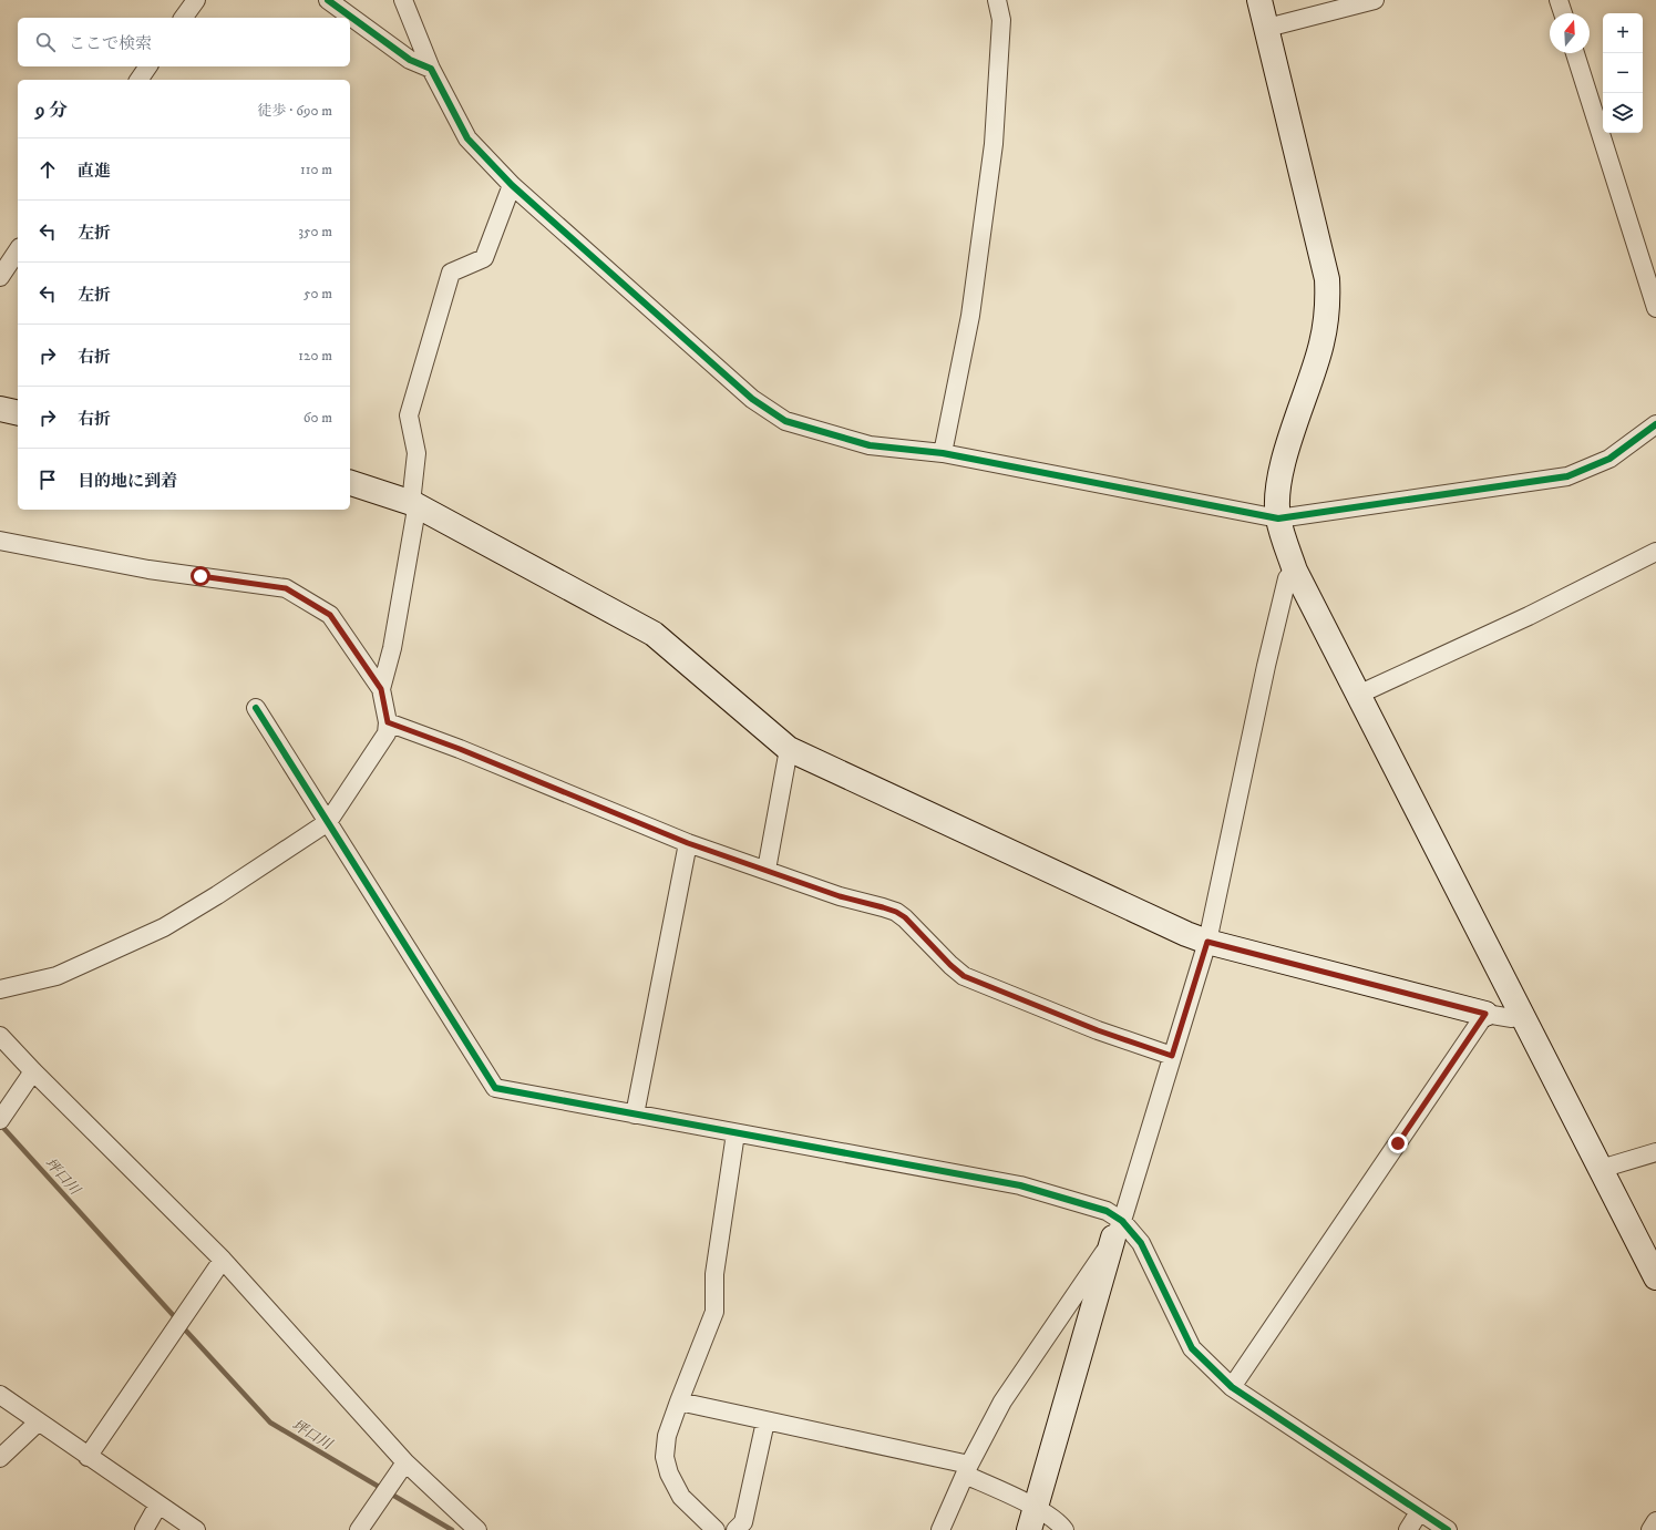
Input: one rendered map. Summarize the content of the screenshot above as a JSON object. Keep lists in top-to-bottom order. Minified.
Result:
{"water":["坪口川"],"north":"top","page":{"map_buttons":["+","−"],"search":"ここで検索","heading":["9 分","徒歩 · 690 m"],"list":[["直進","110 m"],["左折","350 m"],["左折","50 m"],["右折","120 m"],["右折","60 m"],"目的地に到着"]}}
